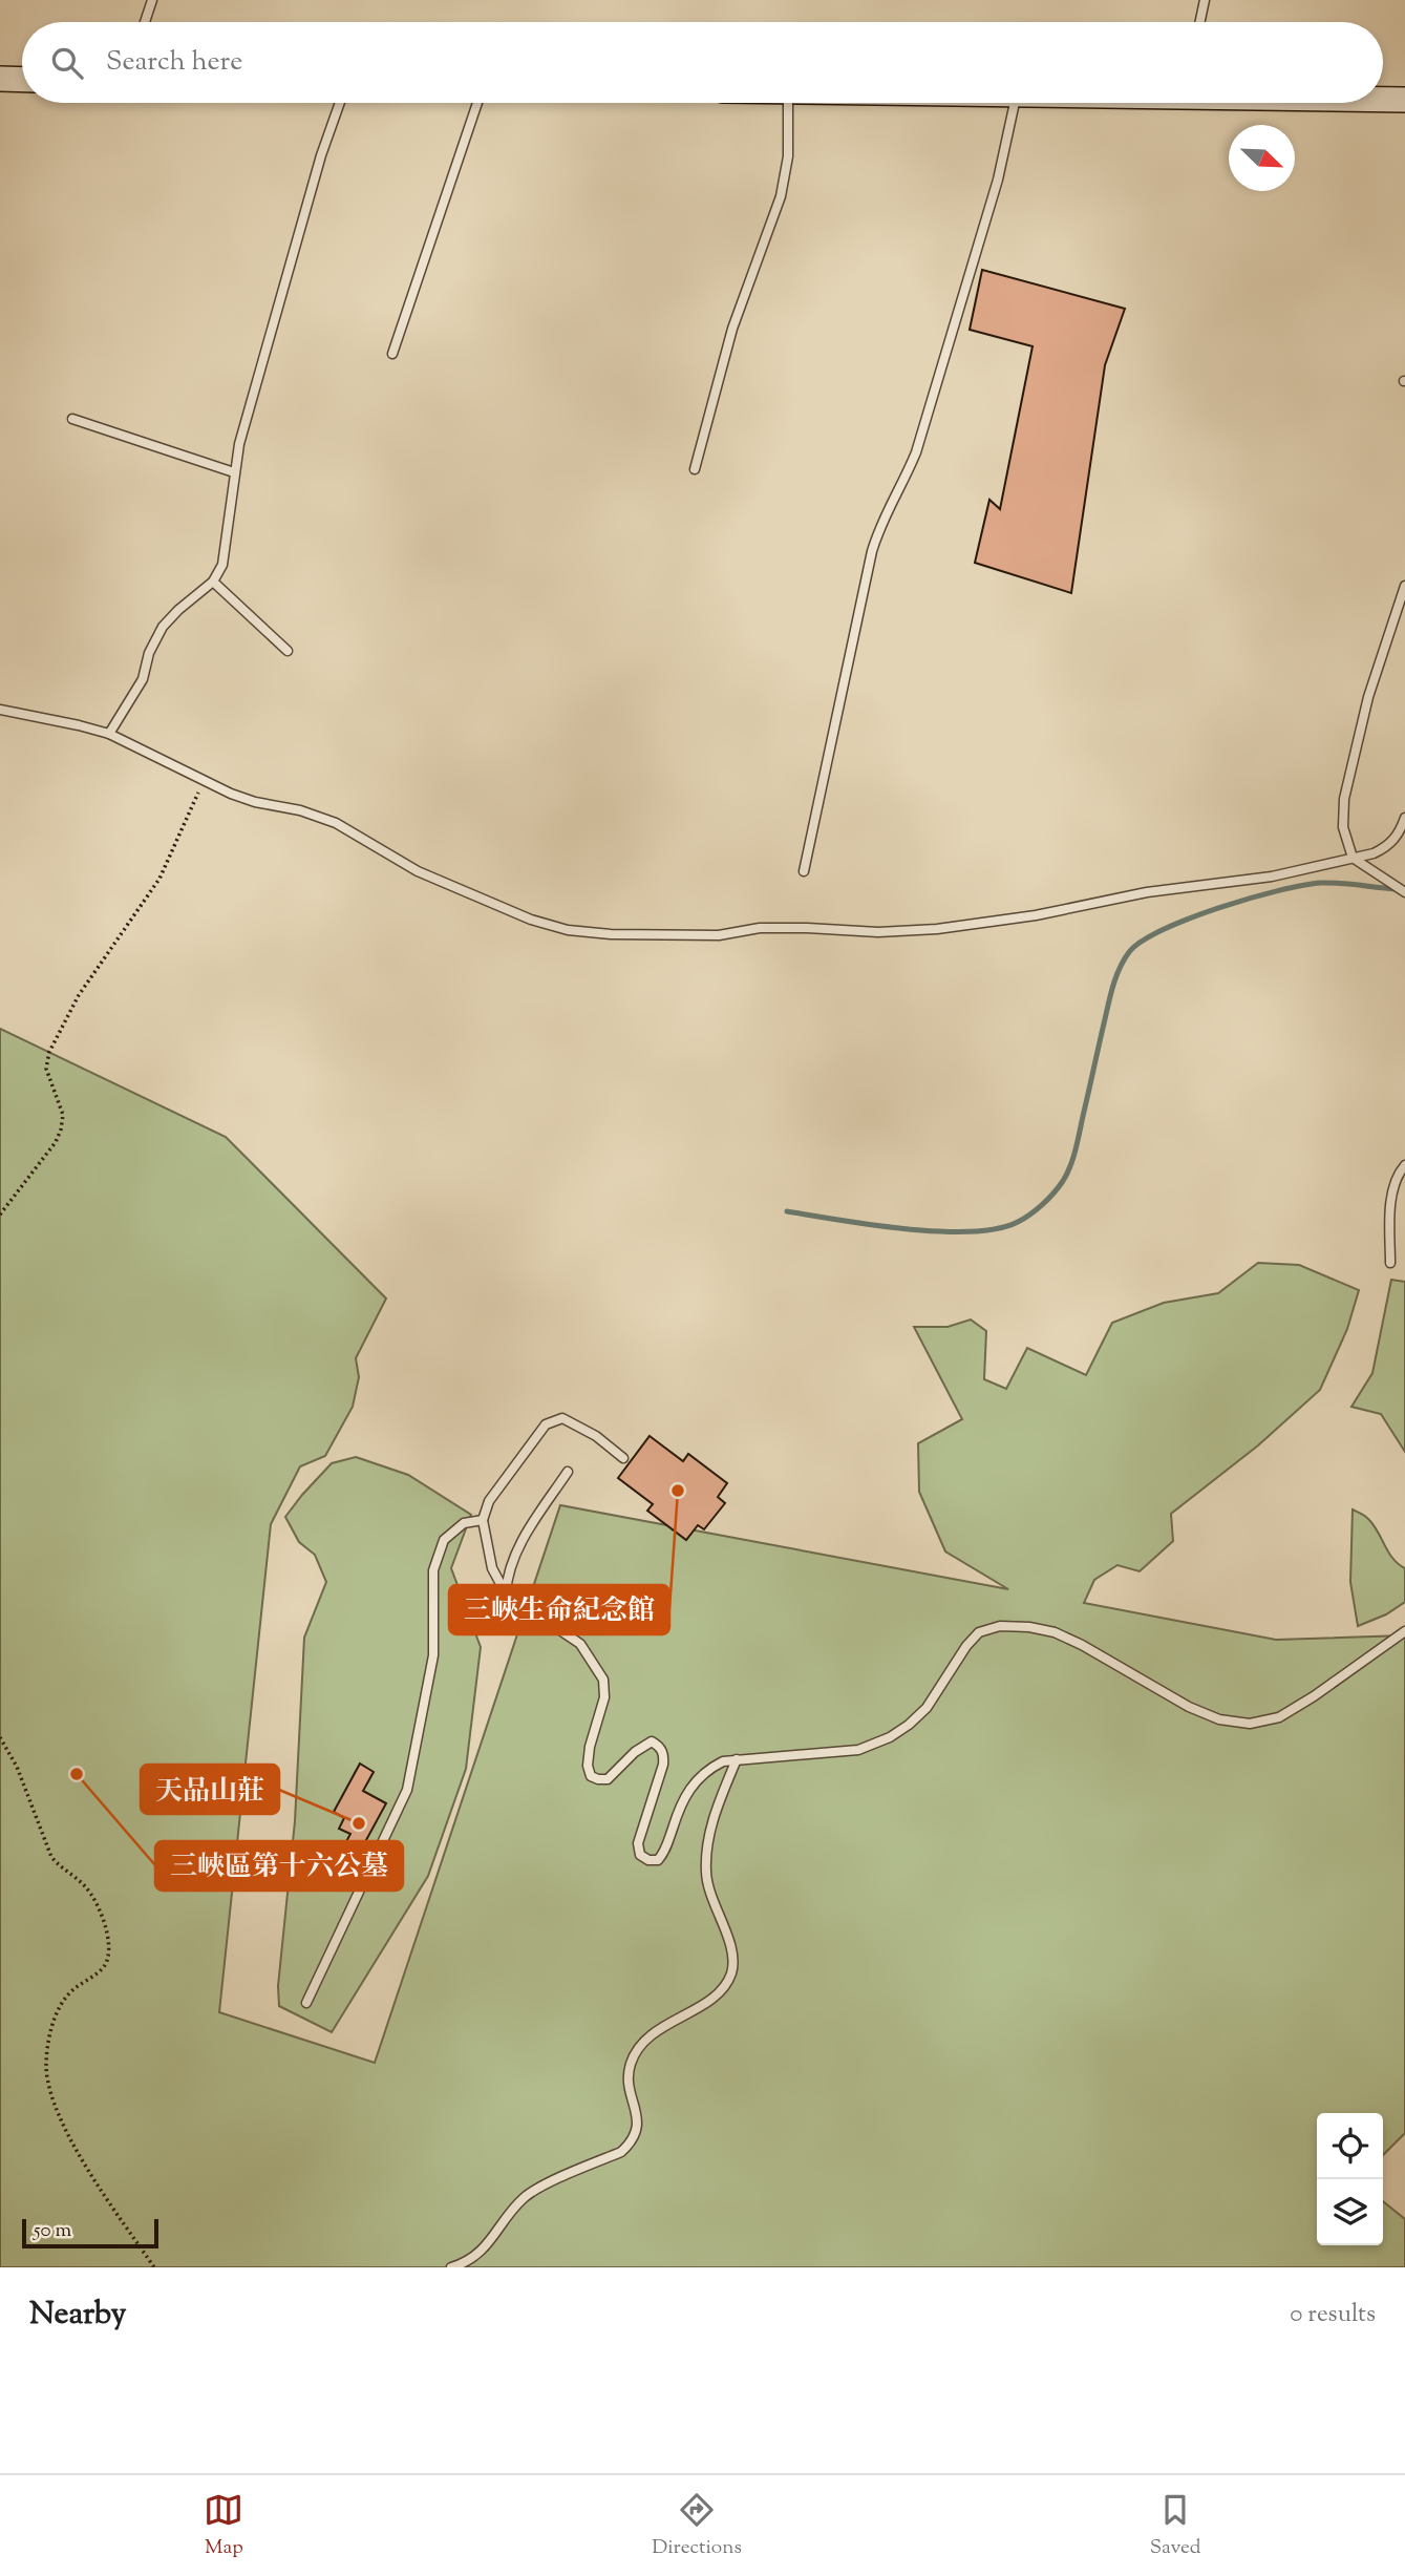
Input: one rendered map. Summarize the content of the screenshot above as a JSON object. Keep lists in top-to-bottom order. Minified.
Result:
{"places":["三峽生命紀念館","三峽區第十六公墓","天品山莊"],"scale_bar":"50 m","north":"bottom right","page":{"search":"Search here","scale":"50 m","heading":["Nearby","0 results"],"nav":["Map","Directions","Saved"]}}
